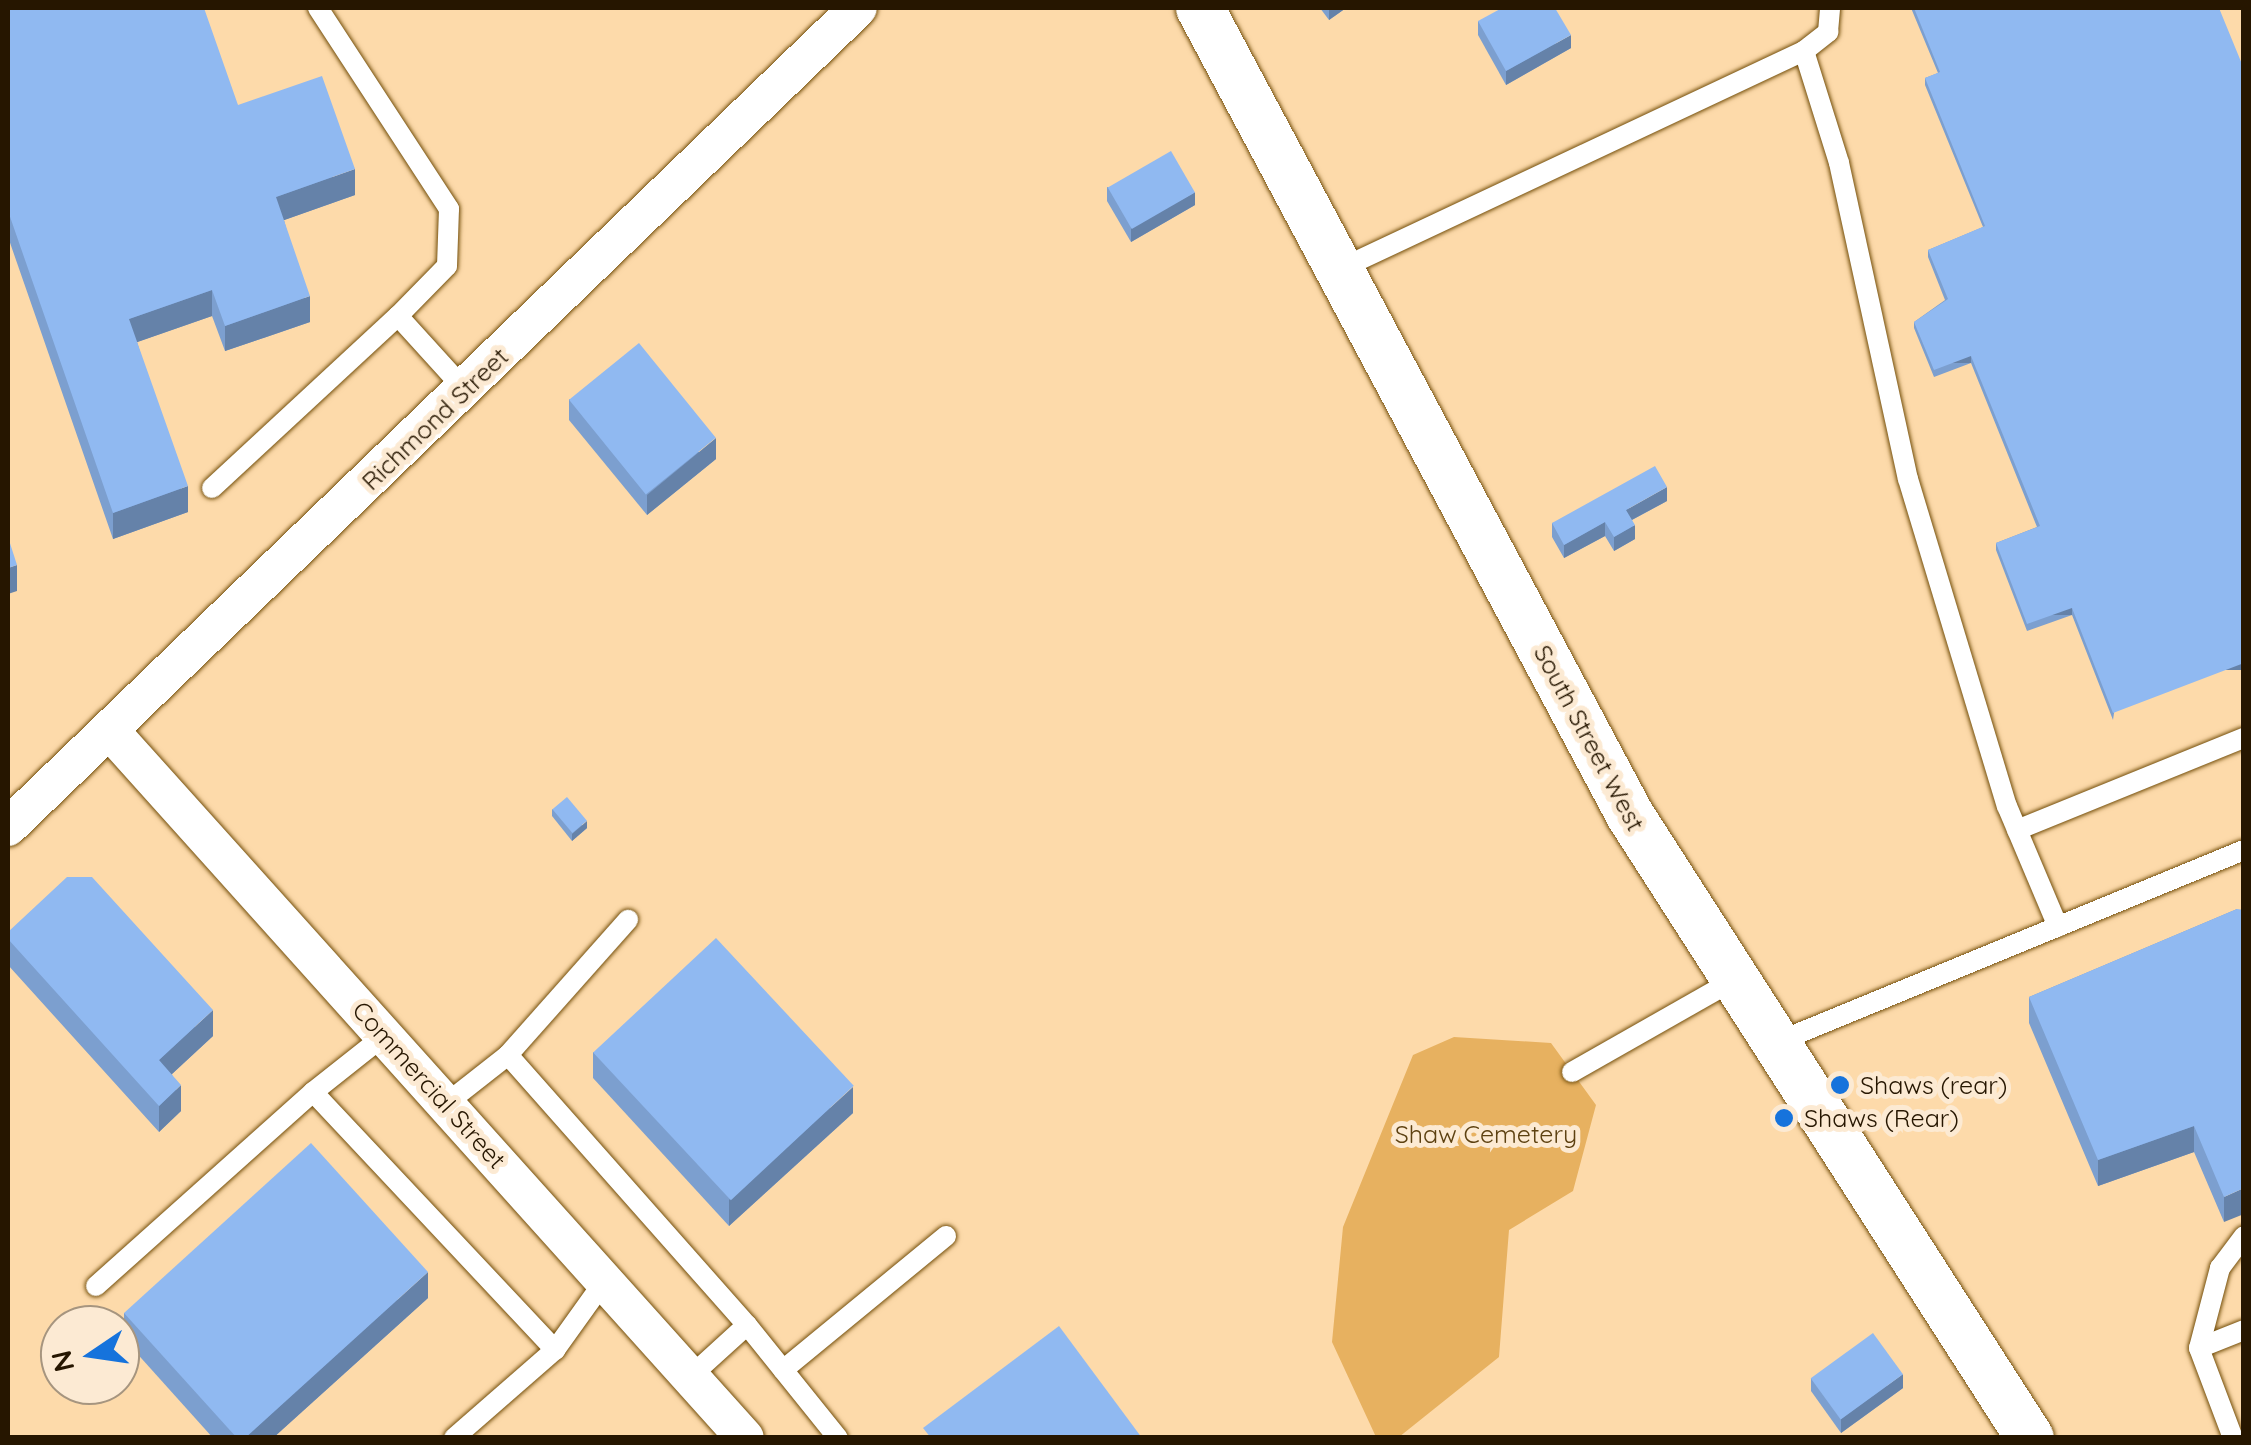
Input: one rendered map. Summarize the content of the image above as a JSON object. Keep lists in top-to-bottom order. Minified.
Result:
{"streets":{"street":["Richmond Street","South Street West","Commercial Street"]},"crossings":[["Richmond Street","Commercial Street"]],"parks":["Shaw Cemetery"],"places":["Shaws (rear)","Shaws (Rear)"],"north":"left"}
